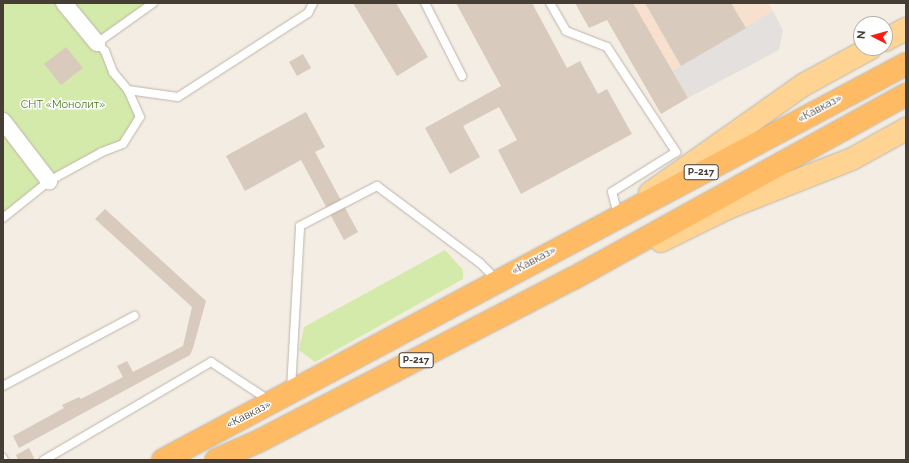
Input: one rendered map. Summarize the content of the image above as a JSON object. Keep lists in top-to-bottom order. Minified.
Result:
{"streets":{"highway":["«Кавказ»","Р-217"]},"parks":["СНТ «Монолит»"],"north":"left"}
